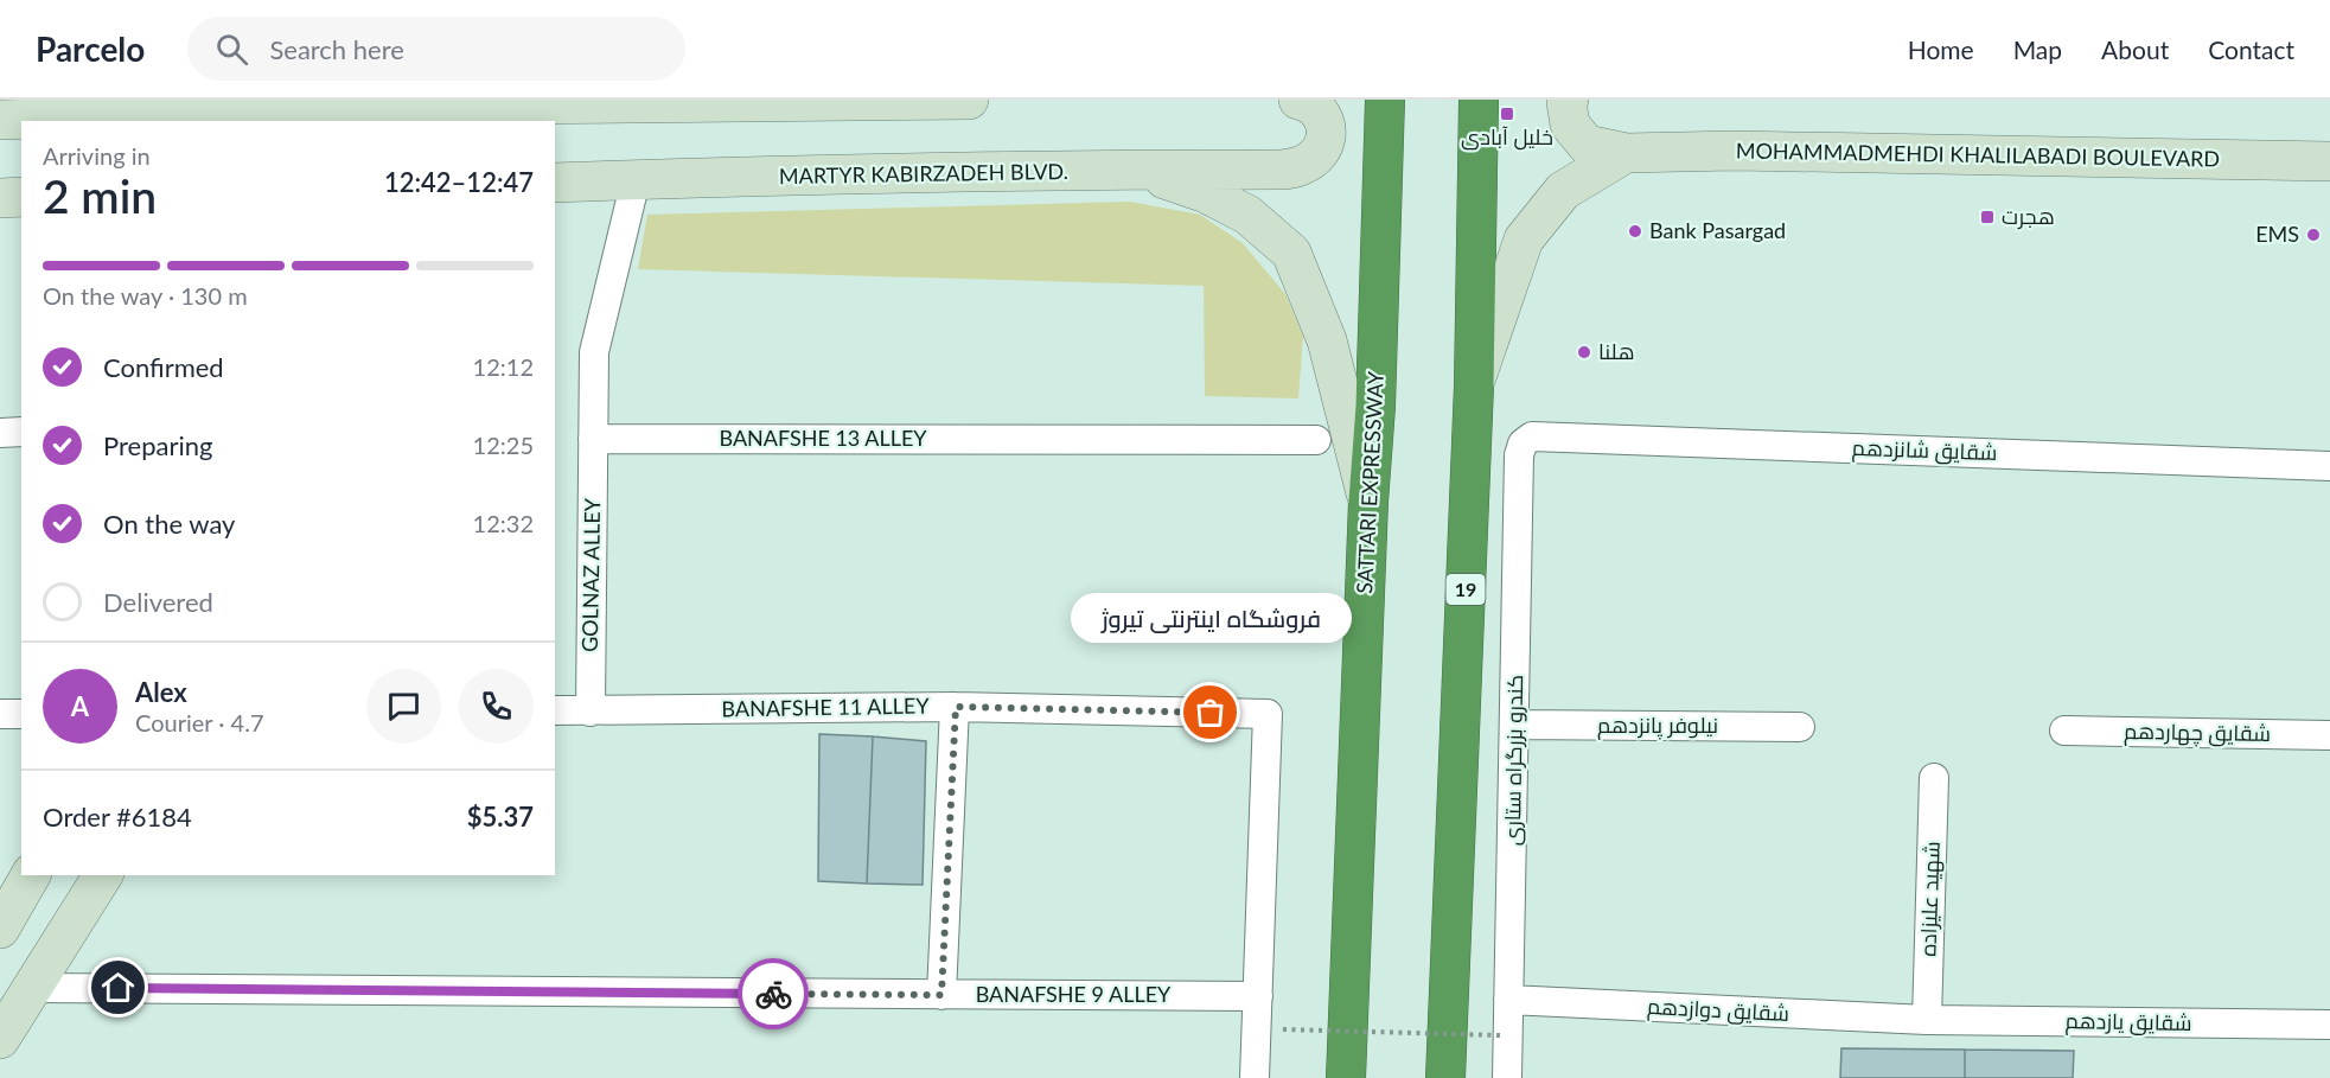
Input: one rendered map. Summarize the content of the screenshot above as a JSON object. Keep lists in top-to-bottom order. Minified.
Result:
{"streets":{"highway":["SATTARI EXPRESSWAY","19"],"main road":["MOHAMMADMEHDI KHALILABADI BOULEVARD","MARTYR KABIRZADEH BLVD."],"street":["BANAFSHE 13 ALLEY","شقایق شانزدهم","GOLNAZ ALLEY","BANAFSHE 11 ALLEY","نیلوفر پانزدهم","شقایق چهاردهم","کندرو بزرگراه ستاری","شهید علیزاده","BANAFSHE 9 ALLEY","شقایق دوازدهم","شقایق یازدهم"]},"crossings":[["BANAFSHE 13 ALLEY","GOLNAZ ALLEY"],["شقایق شانزدهم","کندرو بزرگراه ستاری"],["GOLNAZ ALLEY","BANAFSHE 11 ALLEY"],["BANAFSHE 11 ALLEY","BANAFSHE 9 ALLEY"],["نیلوفر پانزدهم","کندرو بزرگراه ستاری"],["کندرو بزرگراه ستاری","شقایق دوازدهم"],["شهید علیزاده","شقایق دوازدهم"],["شهید علیزاده","شقایق یازدهم"],["شقایق دوازدهم","شقایق یازدهم"]],"places":{"transit":["خلیل آبادی","هجرت"],"other":["Bank Pasargad","EMS","هلنا","فروشگاه اینترنتی تیروژ"]},"page":{"header":"Parcelo","search":"Search here","nav":["Home","Map","About","Contact"],"heading":["2 min","Arriving in","12:42–12:47"],"panel":["Alex","Courier · 4.7","Order #6184","$5.37"],"bar":"On the way · 130 m","list":[["Confirmed","12:12"],["Preparing","12:25"],["On the way","12:32"],"Delivered"],"bubble":"فروشگاه اینترنتی تیروژ","round":"A"}}
